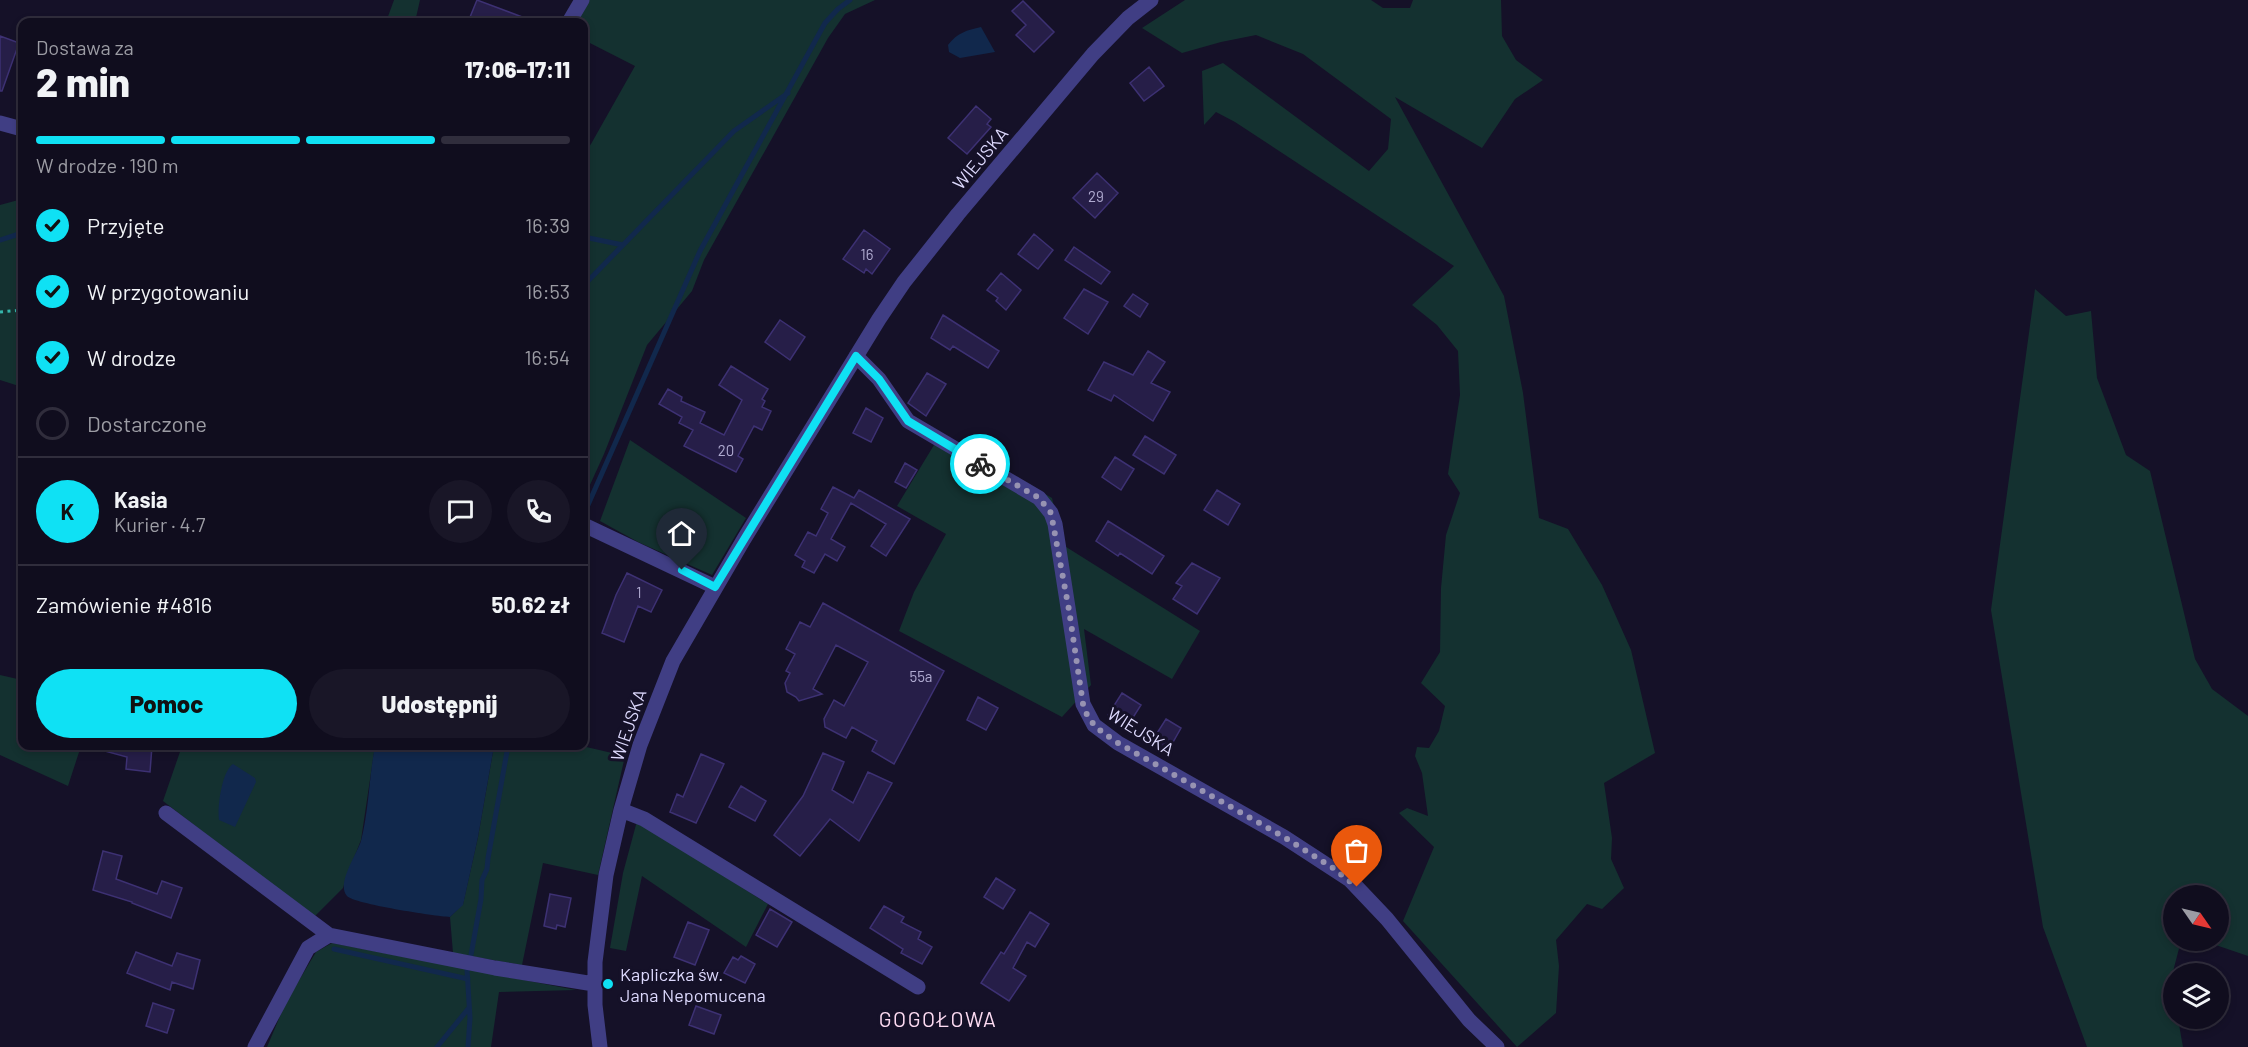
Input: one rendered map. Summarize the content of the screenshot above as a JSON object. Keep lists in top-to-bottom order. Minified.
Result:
{"streets":{"street":["WIEJSKA"]},"districts":["GOGOŁOWA"],"places":["Kapliczka św. Jana Nepomucena"],"house_numbers":["29","16","20","1","55a"],"north":"bottom right","page":{"heading":["2 min","Dostawa za","17:06–17:11"],"panel":["Kasia","Kurier · 4.7","Zamówienie #4816","50.62 zł"],"bar":"W drodze · 190 m","list":[["Przyjęte","16:39"],["W przygotowaniu","16:53"],["W drodze","16:54"],"Dostarczone"],"round":"K","buttons":["Pomoc","Udostępnij"]}}
